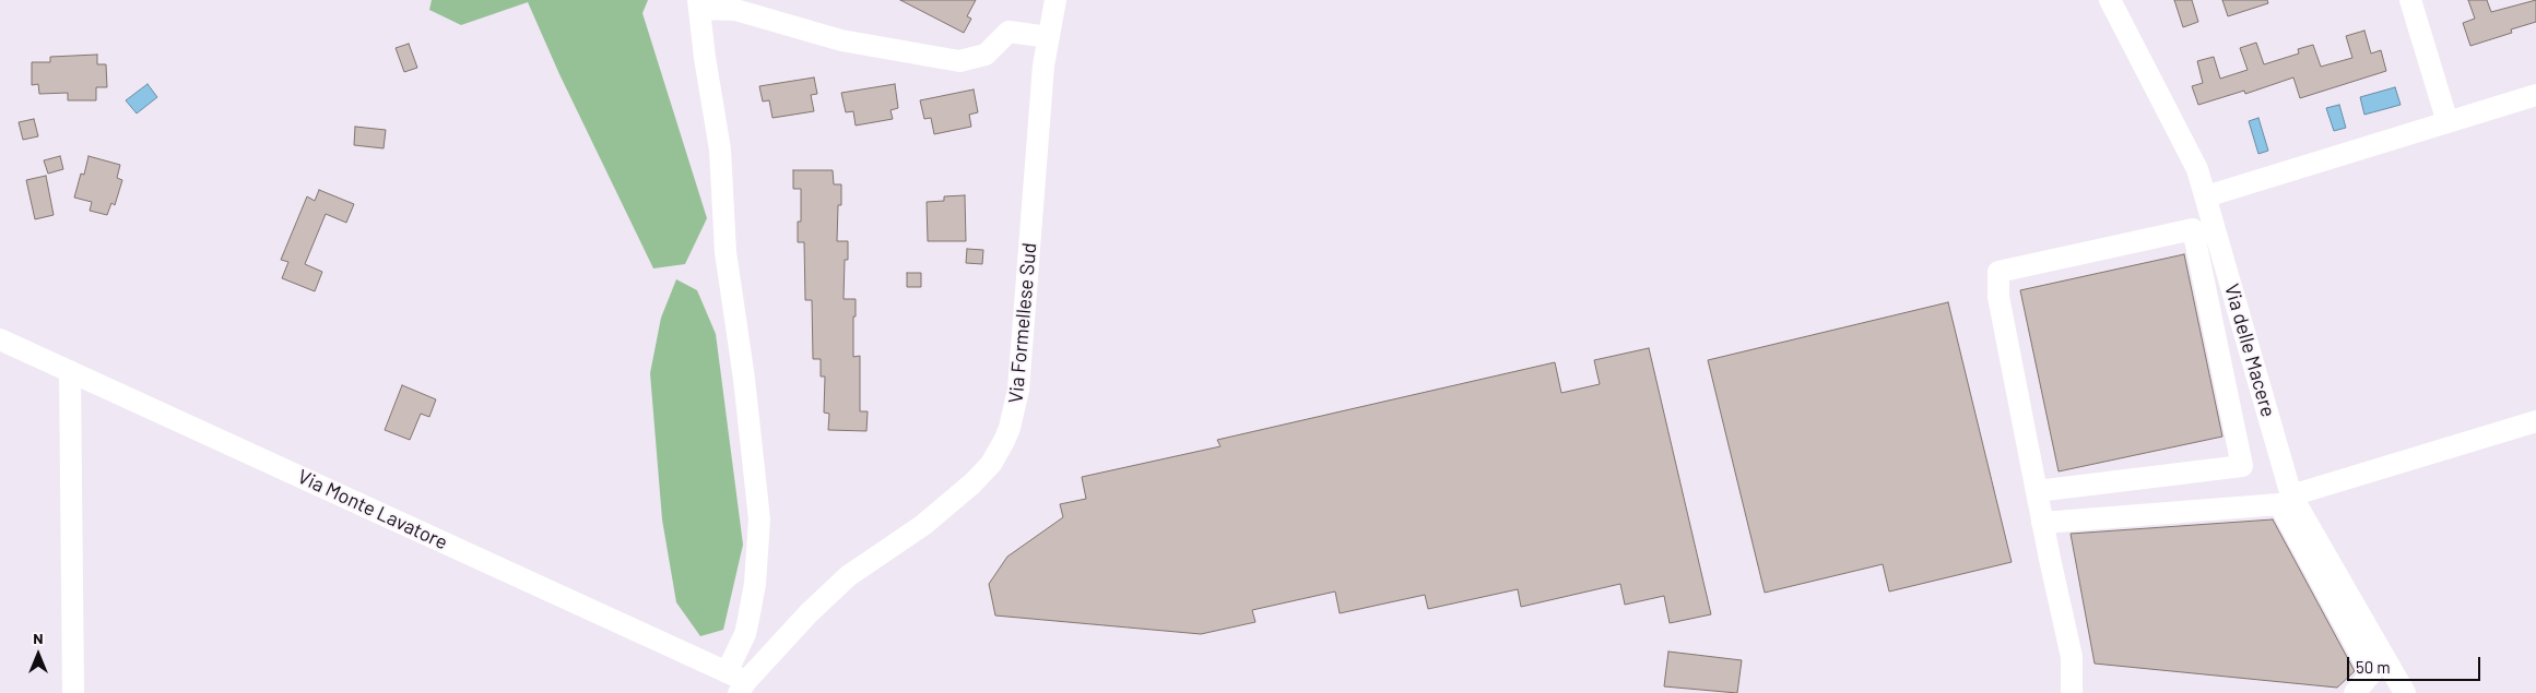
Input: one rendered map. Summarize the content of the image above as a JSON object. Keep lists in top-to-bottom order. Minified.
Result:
{"streets":{"street":["Via Formellese Sud","Via delle Macere","Via Monte Lavatore"]},"crossings":[["Via Formellese Sud","Via Monte Lavatore"]],"scale_bar":"50 m","north":"top"}
